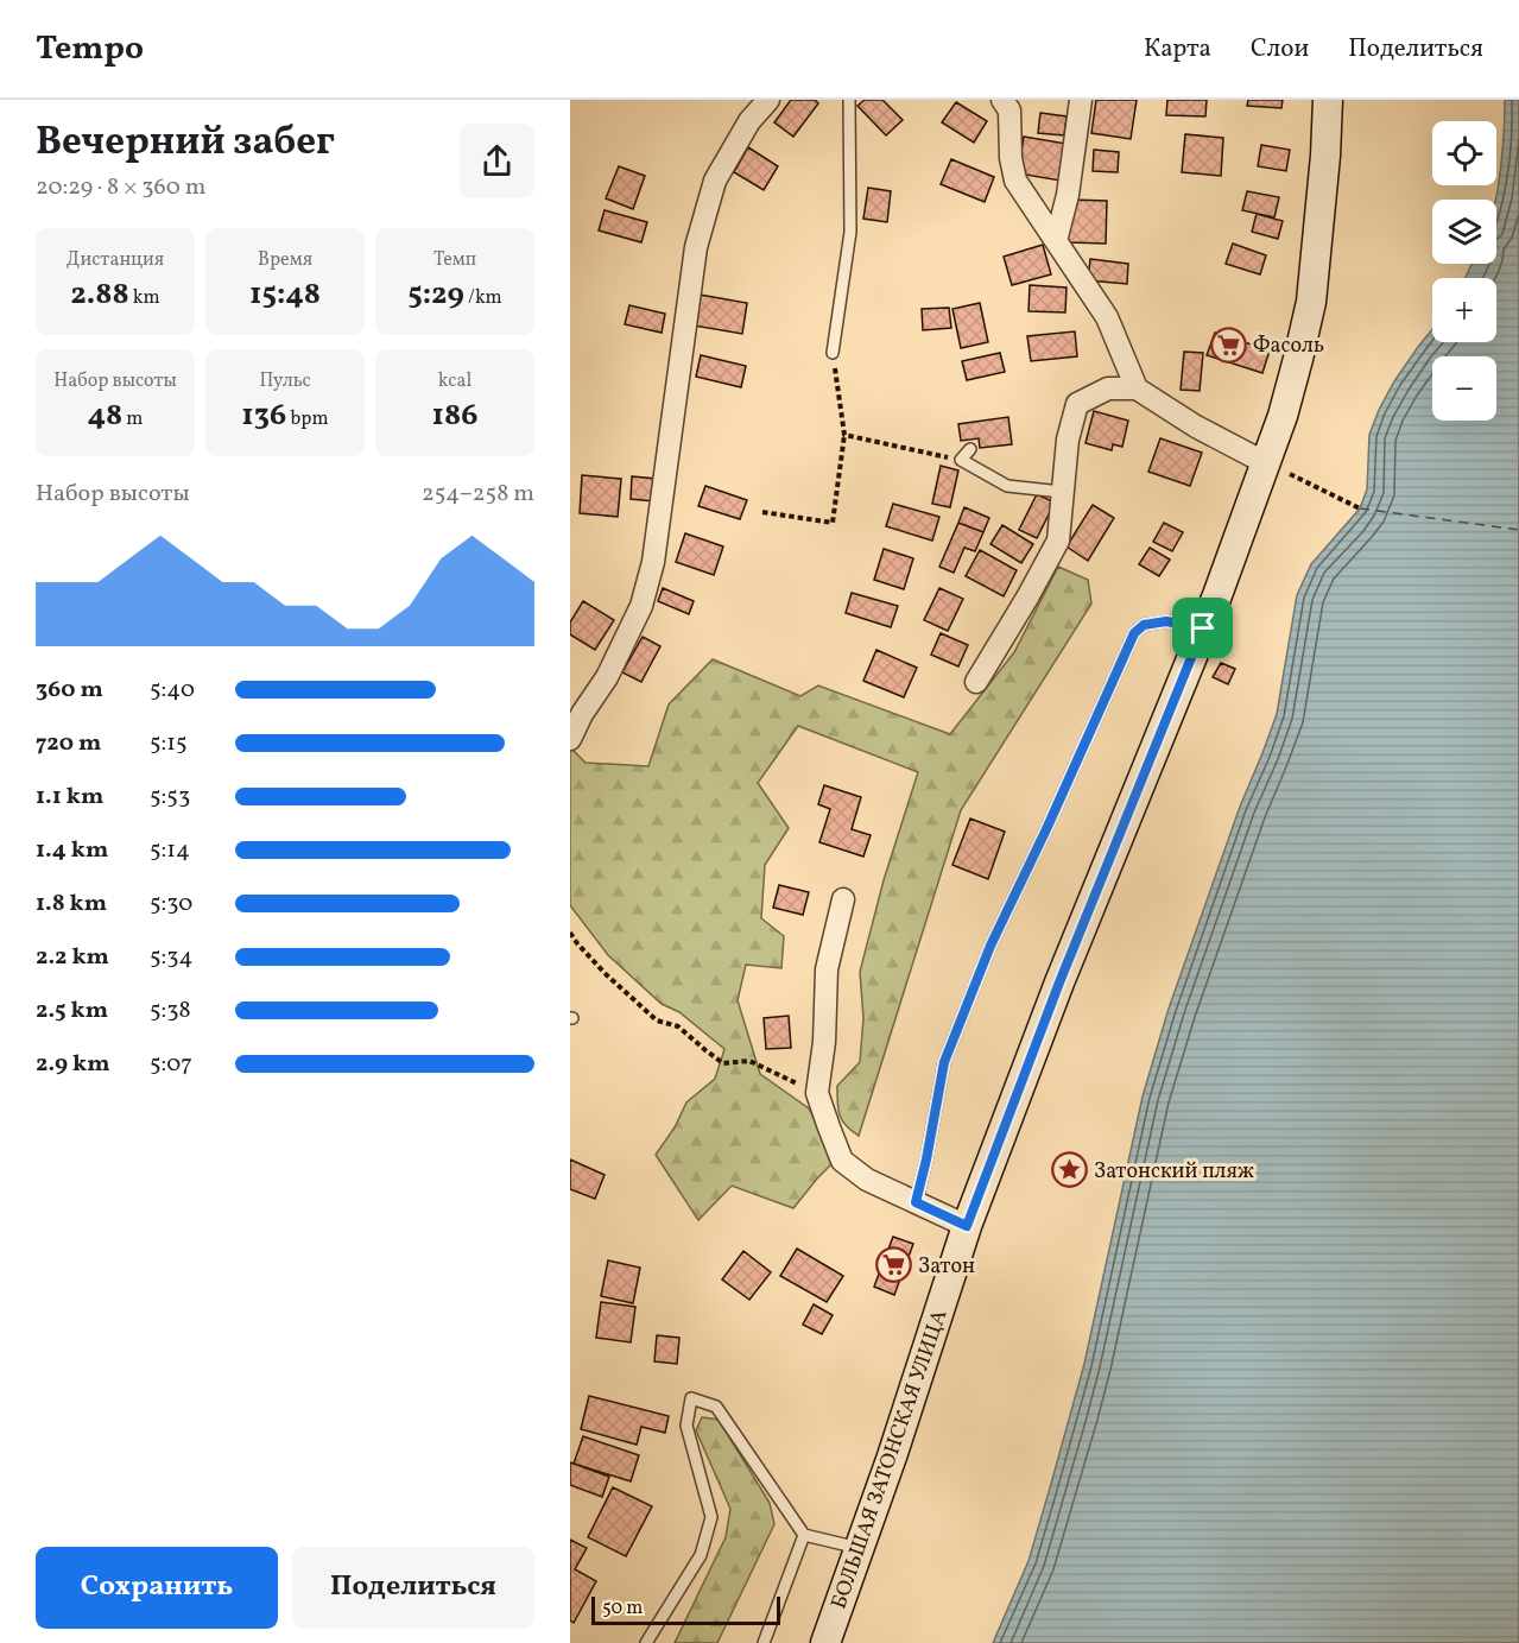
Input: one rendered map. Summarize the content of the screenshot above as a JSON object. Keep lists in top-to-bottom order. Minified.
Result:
{"streets":{"street":["БОЛЬШАЯ ЗАТОНСКАЯ УЛИЦА"]},"places":{"supermarket":["Фасоль","Затон"],"place":["Затонский пляж"]},"scale_bar":"50 m","page":{"header":"Tempo","nav":["Карта","Слои","Поделиться"],"heading":["Вечерний забег","20:29 · 8 × 360 m"],"map_buttons":["+","−"],"stats":[["Дистанция","2.88 km"],["Время","15:48"],["Темп","5:29 /km"],["Набор высоты","48 m"],["Пульс","136 bpm"],["kcal","186"]],"chart":["Набор высоты","254–258 m"],"list":[{"name":"360 m","note":"5:40"},{"name":"720 m","note":"5:15"},{"name":"1.1 km","note":"5:53"},{"name":"1.4 km","note":"5:14"},{"name":"1.8 km","note":"5:30"},{"name":"2.2 km","note":"5:34"},{"name":"2.5 km","note":"5:38"},{"name":"2.9 km","note":"5:07"}],"buttons":["Сохранить","Поделиться"],"scale":"50 m"}}
